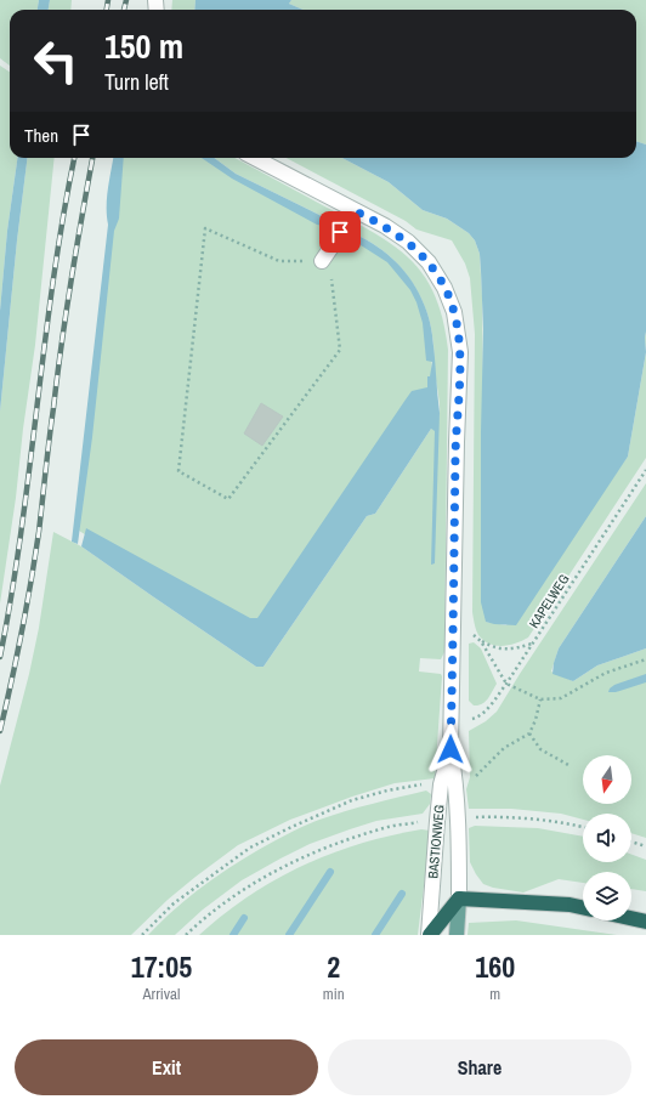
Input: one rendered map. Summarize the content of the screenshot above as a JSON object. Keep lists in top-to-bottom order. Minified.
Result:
{"streets":{"street":["BASTIONWEG"],"path":["KAPELWEG"]},"crossings":[["KAPELWEG","BASTIONWEG"]],"north":"bottom","page":{"turn":["150 m","Turn left"],"then":"Then","eta":["17:05","Arrival","2","min","160","m"],"buttons":["Exit","Share"]}}
